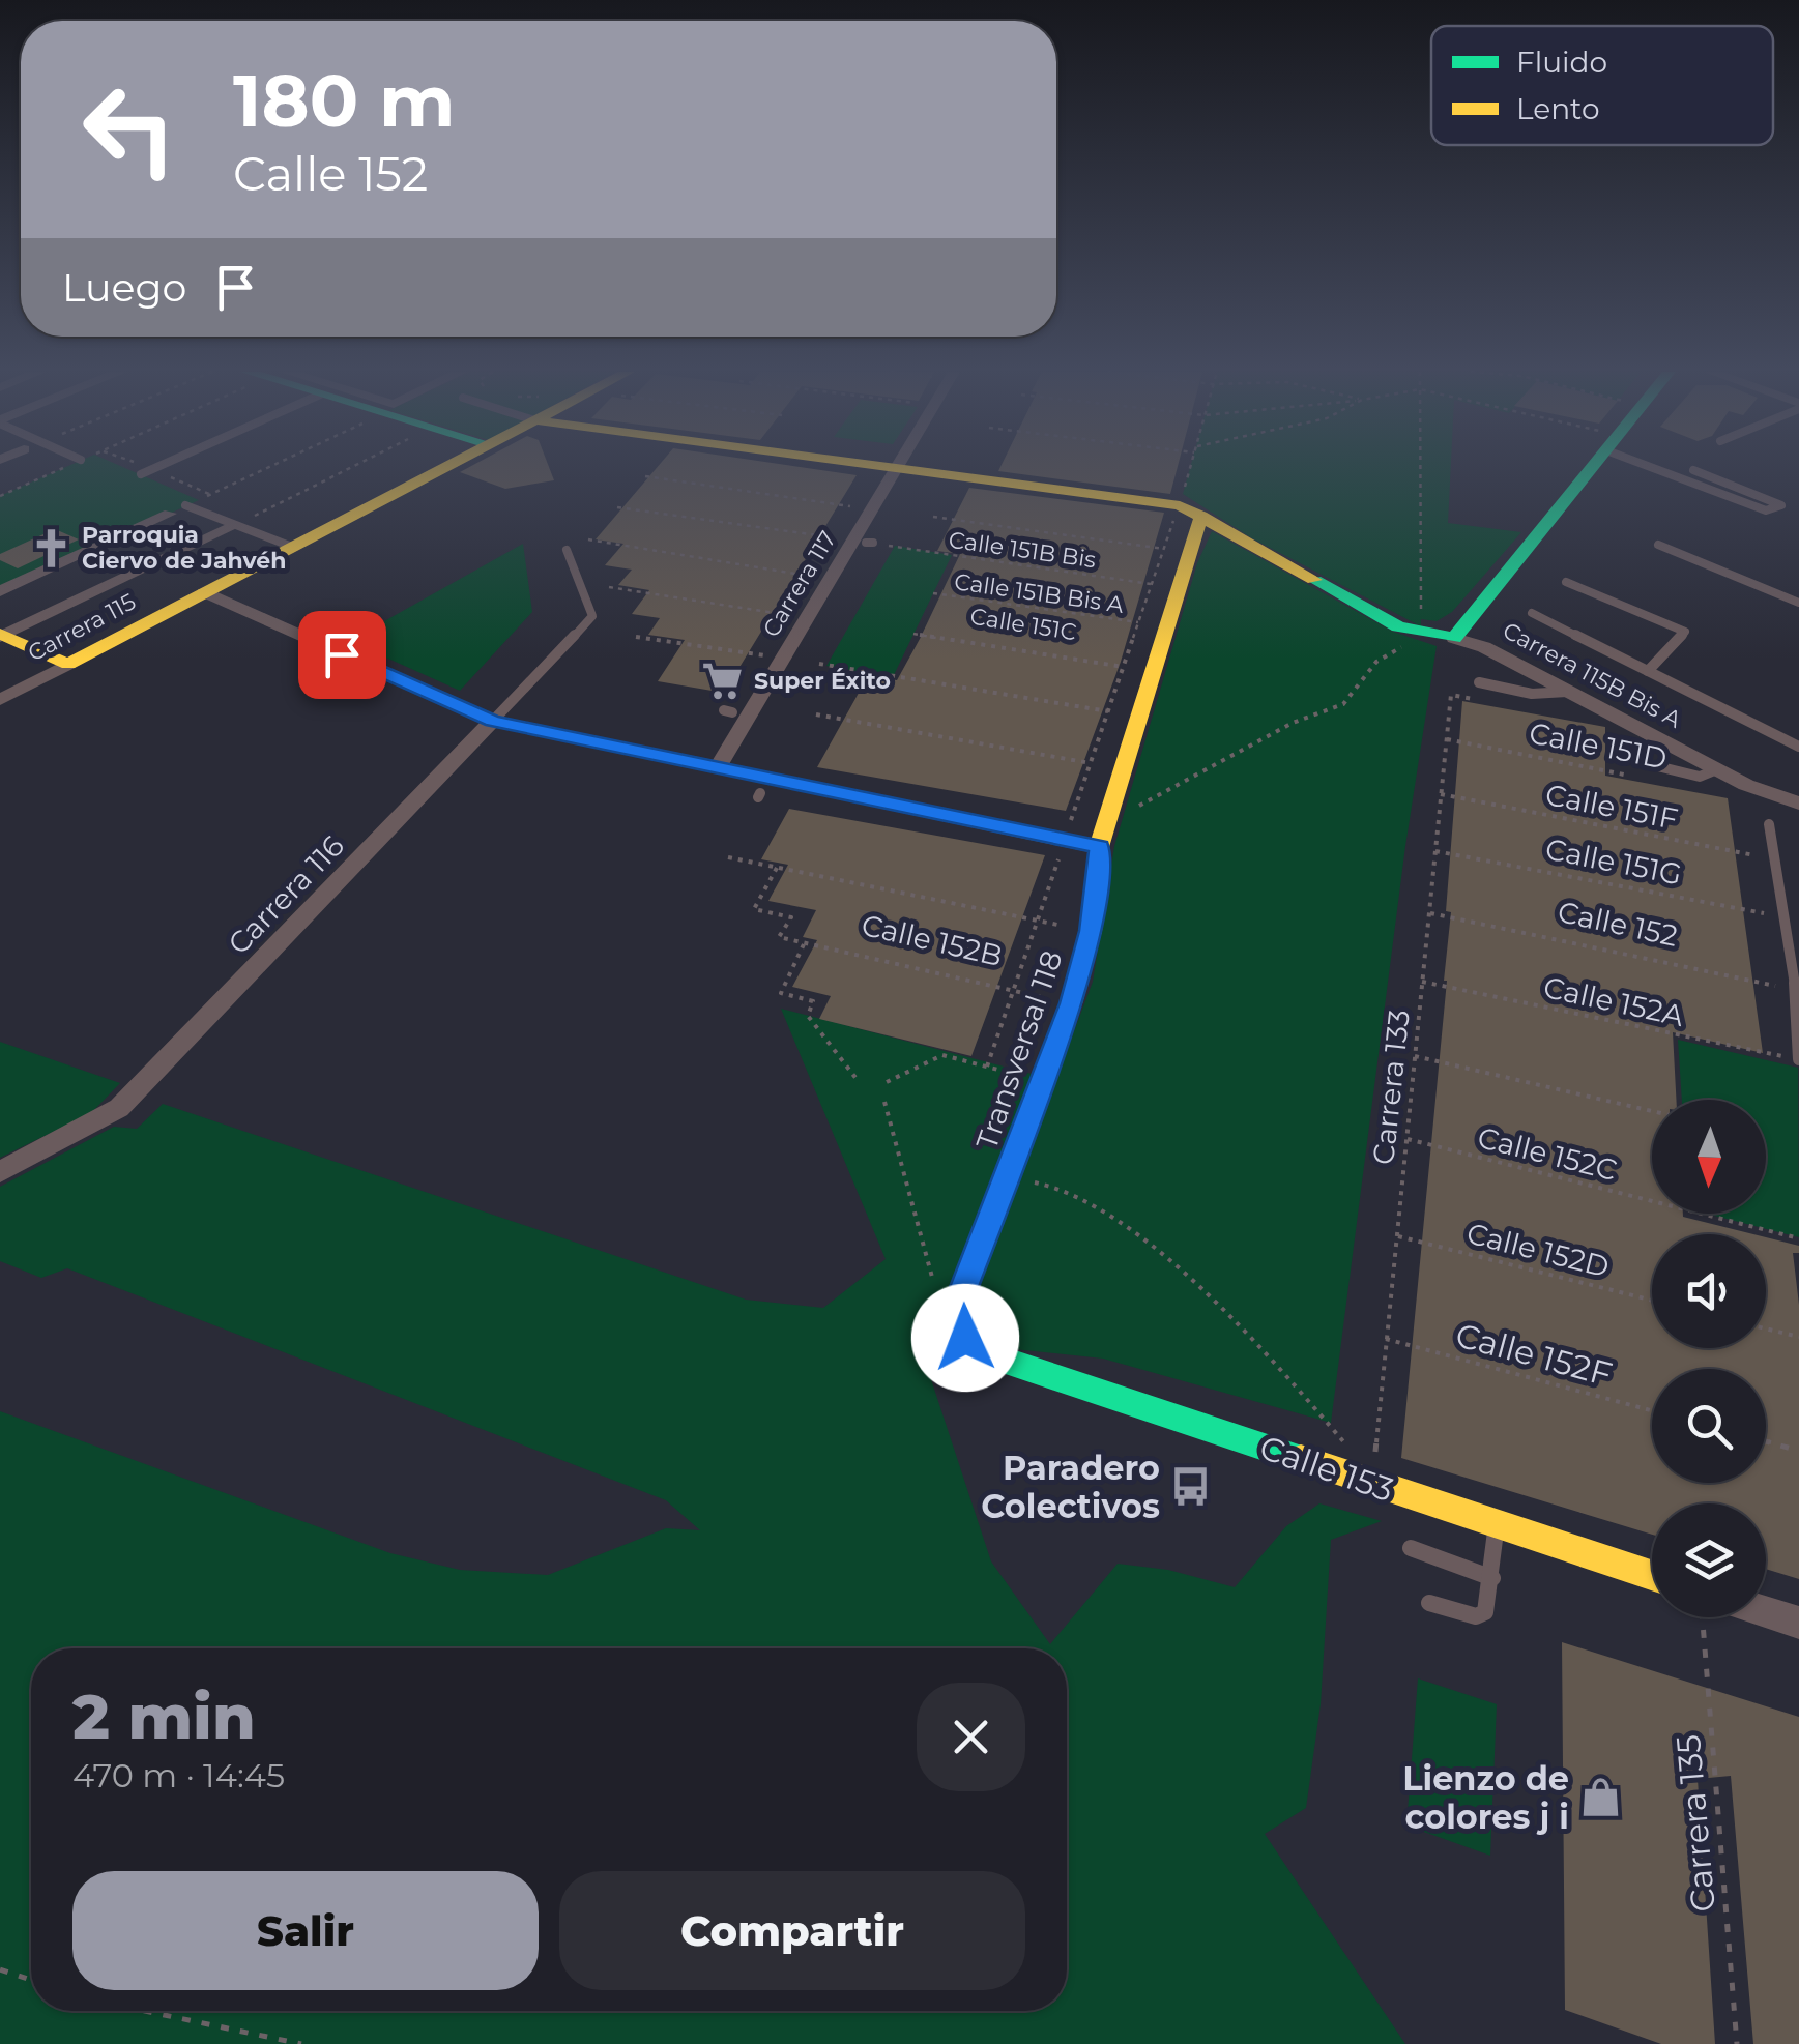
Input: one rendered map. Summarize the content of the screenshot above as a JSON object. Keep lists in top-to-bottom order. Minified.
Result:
{"streets":{"street":["Carrera 117","Carrera 115","Carrera 115B Bis A","Carrera 116","Transversal 118","Calle 153"],"path":["Calle 151B Bis","Calle 151B Bis A","Calle 151C","Calle 151D","Calle 151F","Calle 151G","Calle 152","Calle 152B","Calle 152A","Carrera 133","Calle 152C","Calle 152D","Calle 152F","Carrera 135"]},"crossings":[["Carrera 115B Bis A","Transversal 118"],["Calle 151D","Carrera 133"],["Calle 151F","Carrera 133"],["Calle 151G","Carrera 133"],["Calle 152","Carrera 133"],["Calle 152B","Transversal 118"],["Calle 152A","Carrera 133"],["Transversal 118","Calle 153"],["Carrera 133","Calle 152C"],["Carrera 133","Calle 152D"],["Carrera 133","Calle 152F"],["Carrera 133","Calle 153"]],"places":{"church":["Parroquia Ciervo de Jahvéh"],"supermarket":["Super Éxito"],"bus stop":["Paradero Colectivos"],"shop":["Lienzo de colores j i"]},"legend":["Fluido","Lento"],"north":"bottom","page":{"turn":["180 m","Calle 152"],"then":"Luego","heading":["2 min","470 m · 14:45"],"buttons":["Salir","Compartir"]}}
